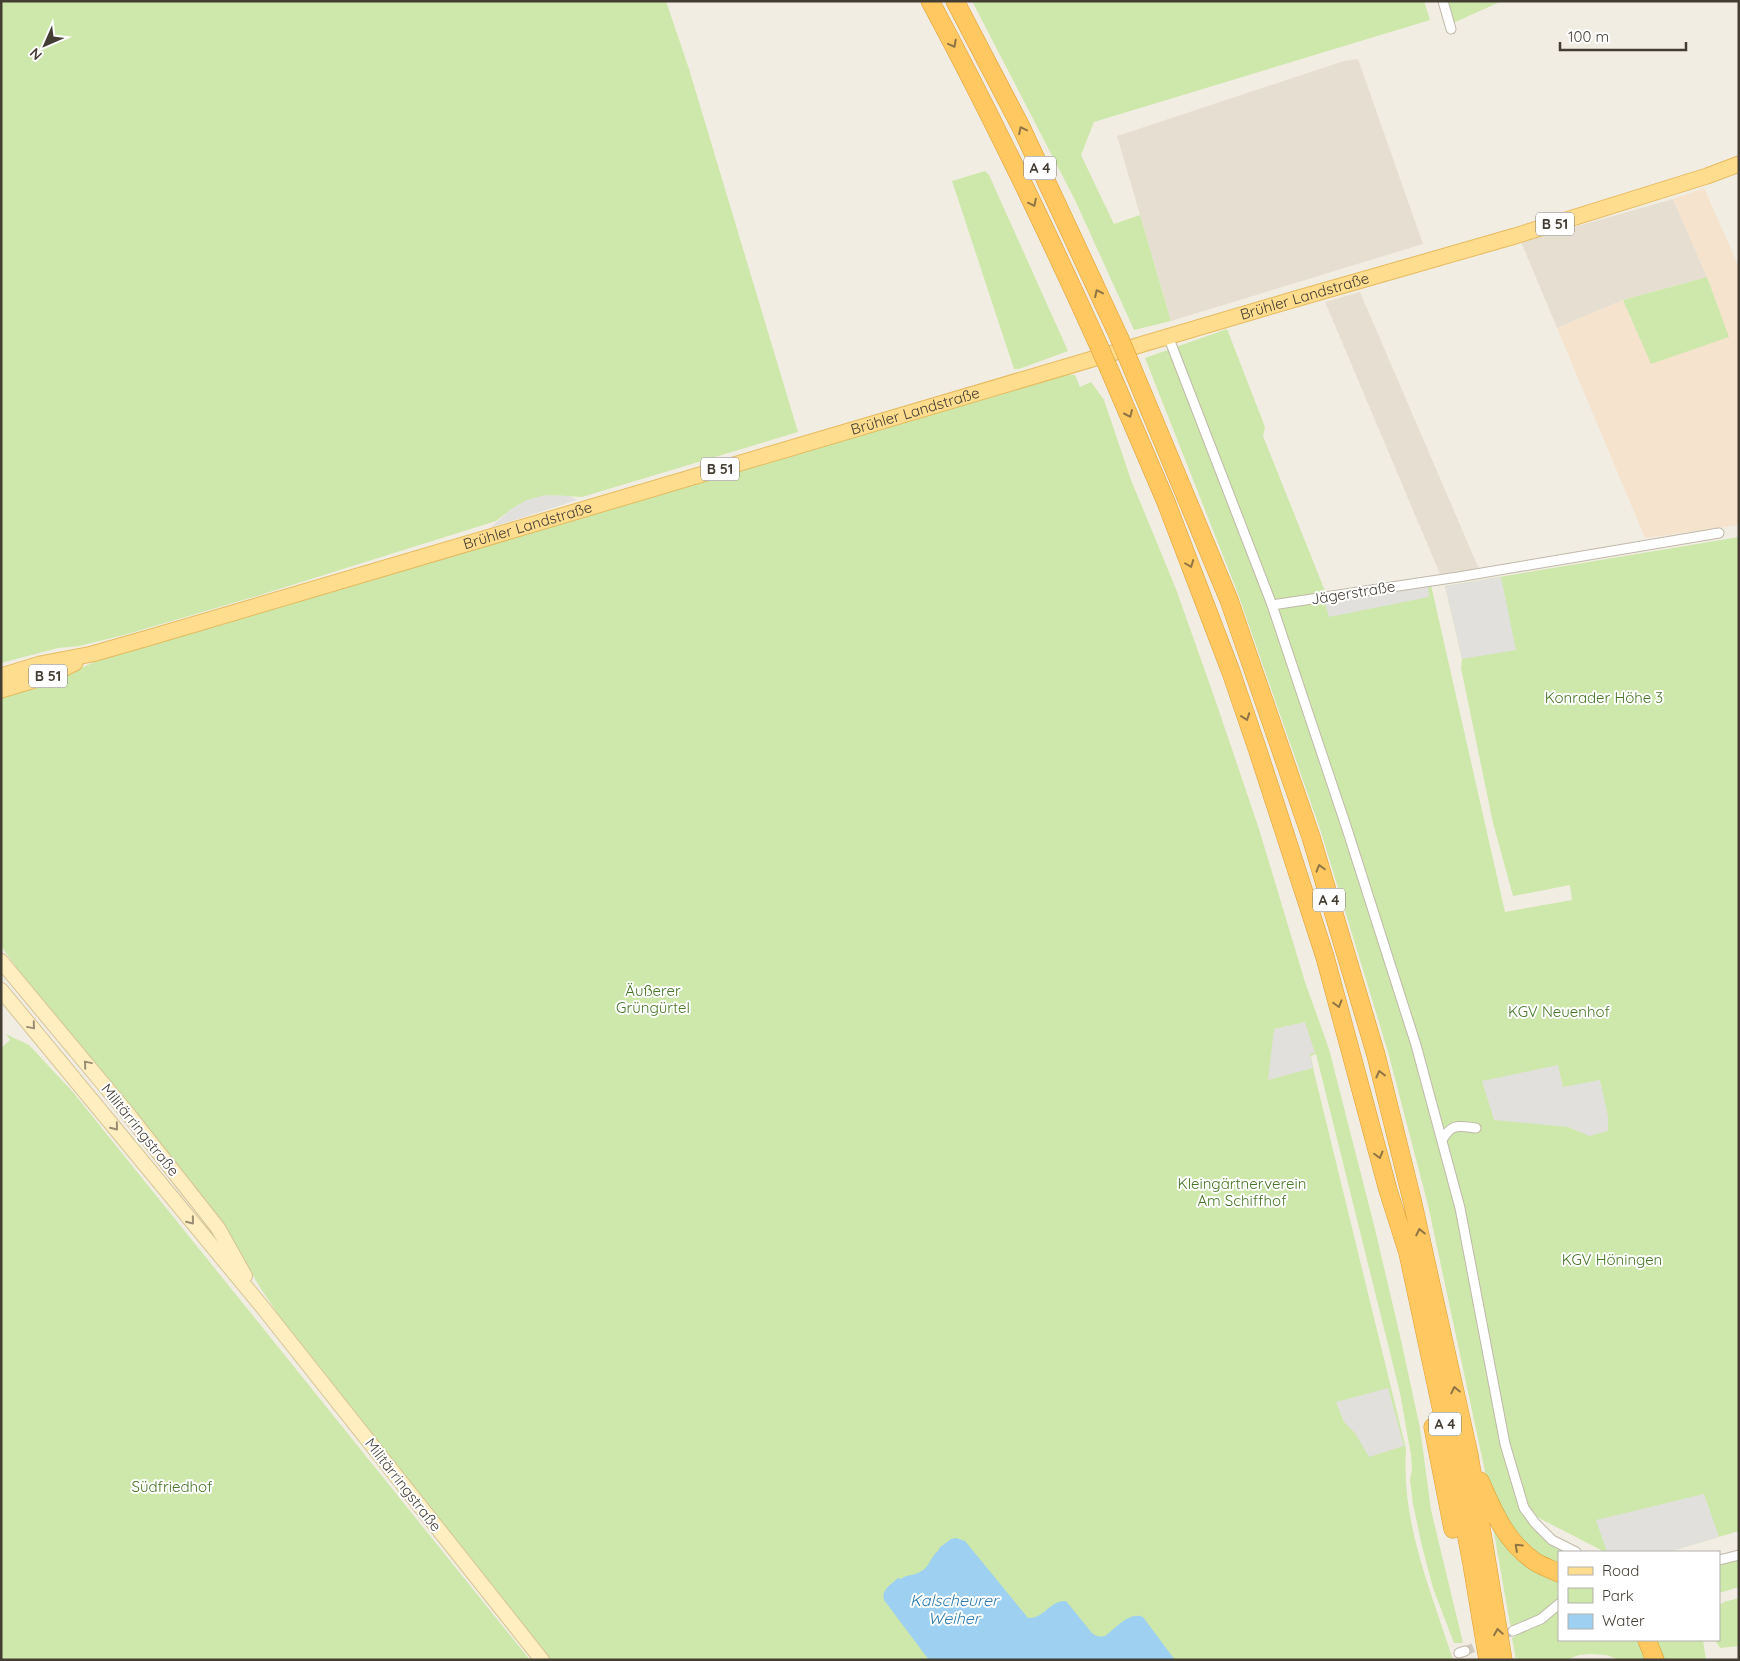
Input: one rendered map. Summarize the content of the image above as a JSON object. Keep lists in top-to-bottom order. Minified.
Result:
{"streets":{"highway":["A 4"],"main road":["B 51","Brühler Landstraße","Militärringstraße"],"street":["Jägerstraße"]},"water":["Kalscheurer Weiher"],"parks":["Konrader Höhe 3","Äußerer Grüngürtel","KGV Neuenhof","Kleingärtnerverein Am Schiffhof","KGV Höningen","Südfriedhof"],"legend":["Road","Park","Water"],"scale_bar":"100 m","north":"bottom left"}
